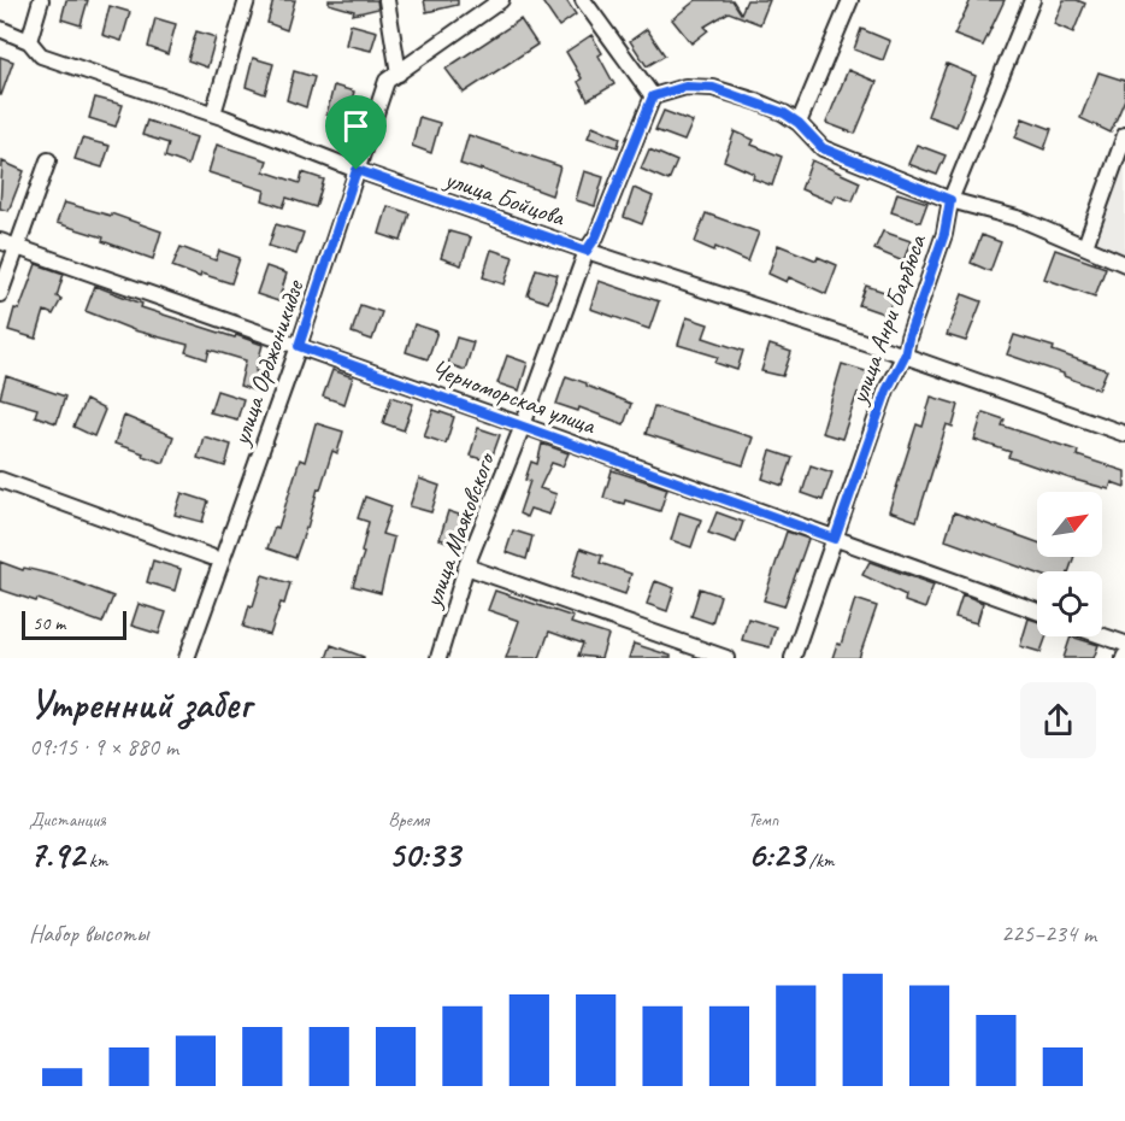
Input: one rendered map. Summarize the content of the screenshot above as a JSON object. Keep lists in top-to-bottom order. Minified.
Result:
{"streets":{"street":["улица Бойцова","улица Анри Барбюса","улица Орджоникидзе","Черноморская улица","улица Маяковского"]},"crossings":[["улица Бойцова","улица Анри Барбюса"],["улица Бойцова","улица Орджоникидзе"],["улица Бойцова","улица Маяковского"],["улица Анри Барбюса","Черноморская улица"],["улица Орджоникидзе","Черноморская улица"],["Черноморская улица","улица Маяковского"]],"scale_bar":"50 m","north":"top right","page":{"scale":"50 m","heading":["Утренний забег","09:15 · 9 × 880 m"],"stats":[["Дистанция","7.92 km"],["Время","50:33"],["Темп","6:23 /km"]],"chart":["Набор высоты","225–234 m"]}}
